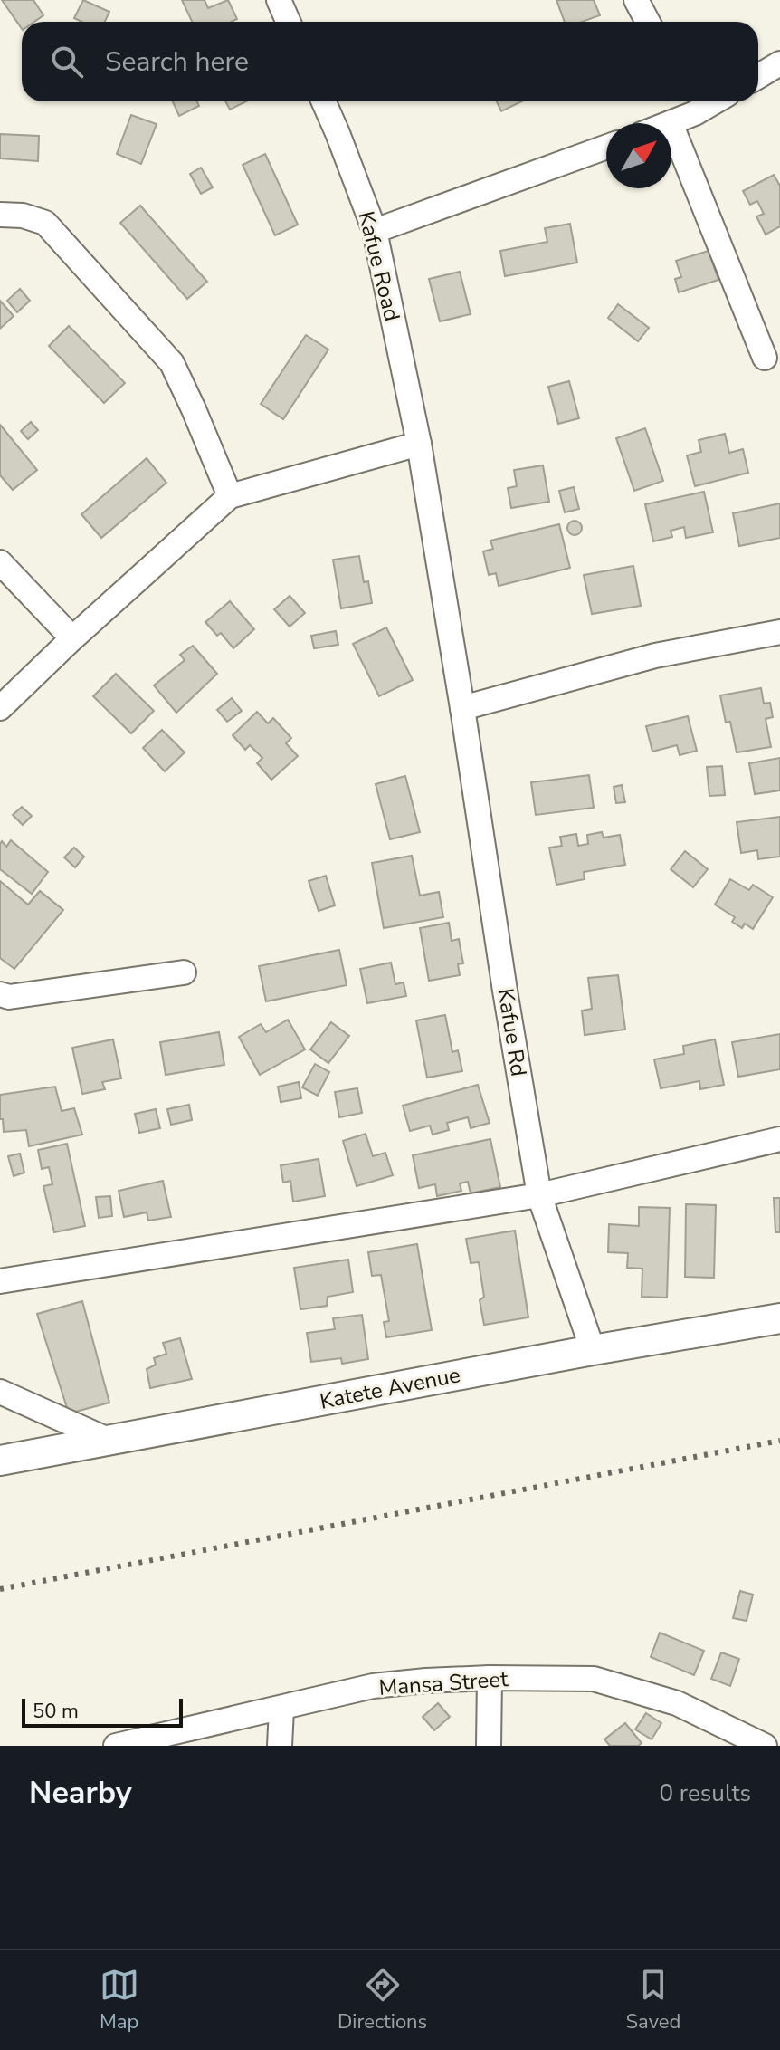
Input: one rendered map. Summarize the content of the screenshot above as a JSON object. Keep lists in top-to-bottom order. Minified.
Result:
{"streets":{"street":["Kafue Road","Kafue Rd","Katete Avenue","Mansa Street"]},"crossings":[["Kafue Road","Kafue Rd"],["Kafue Rd","Katete Avenue"]],"scale_bar":"50 m","north":"top right","page":{"search":"Search here","scale":"50 m","heading":["Nearby","0 results"],"nav":["Map","Directions","Saved"]}}
